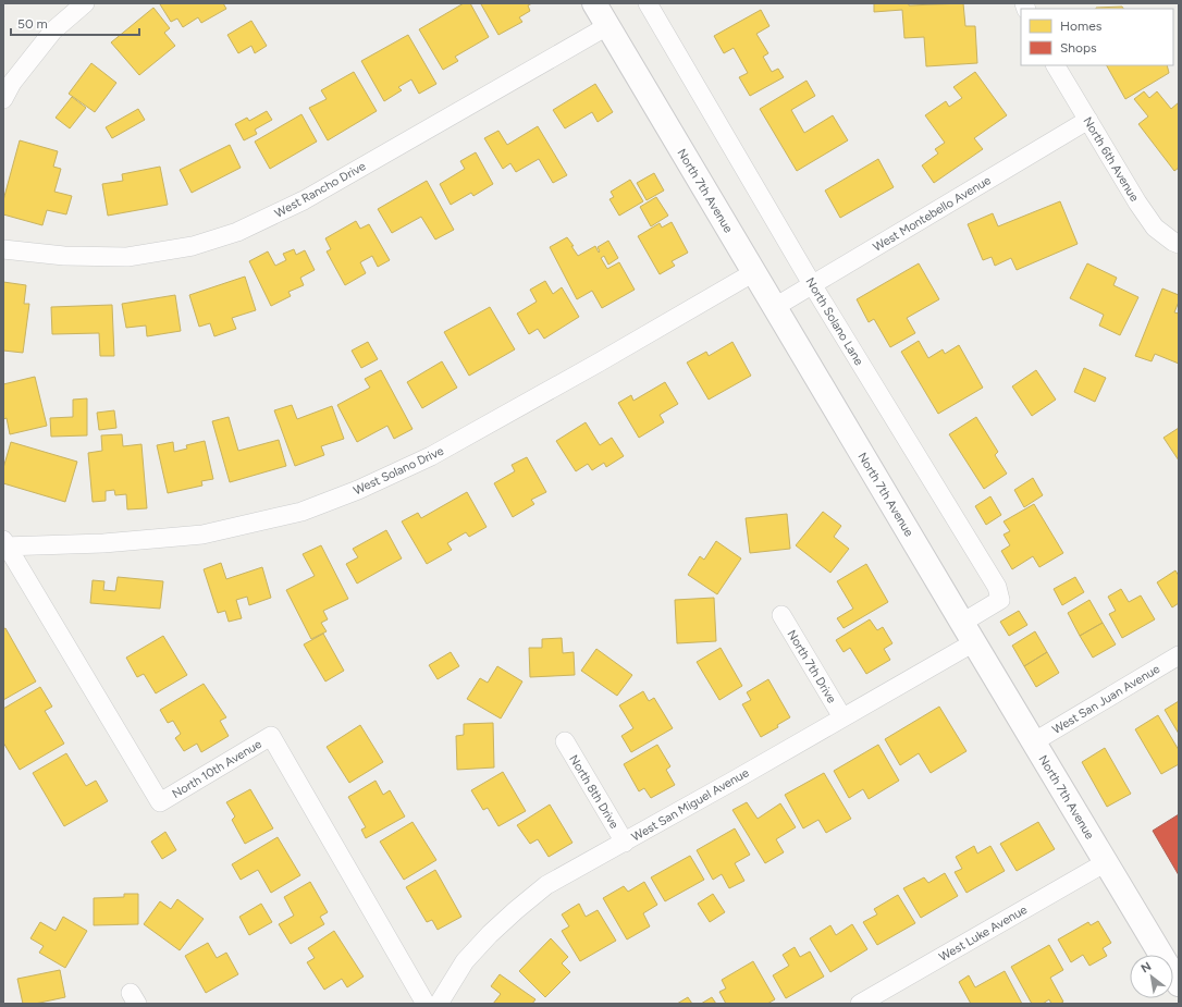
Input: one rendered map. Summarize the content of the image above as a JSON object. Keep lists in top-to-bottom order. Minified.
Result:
{"streets":{"main road":["North 7th Avenue"],"street":["North 6th Avenue","West Rancho Drive","West Montebello Avenue","North Solano Lane","West Solano Drive","North 7th Drive","West San Juan Avenue","North 10th Avenue","North 8th Drive","West San Miguel Avenue","West Luke Avenue"]},"crossings":[["North 6th Avenue","West Montebello Avenue"],["West Rancho Drive","North 7th Avenue"],["North 7th Avenue","West Montebello Avenue"],["North 7th Avenue","North Solano Lane"],["North 7th Avenue","West Solano Drive"],["North 7th Avenue","West San Juan Avenue"],["North 7th Avenue","West San Miguel Avenue"],["North 7th Avenue","West Luke Avenue"],["West Montebello Avenue","North Solano Lane"],["North Solano Lane","West San Miguel Avenue"],["West Solano Drive","North 10th Avenue"],["North 7th Drive","West San Miguel Avenue"],["North 8th Drive","West San Miguel Avenue"]],"legend":["Homes","Shops"],"scale_bar":"50 m","north":"top left"}
